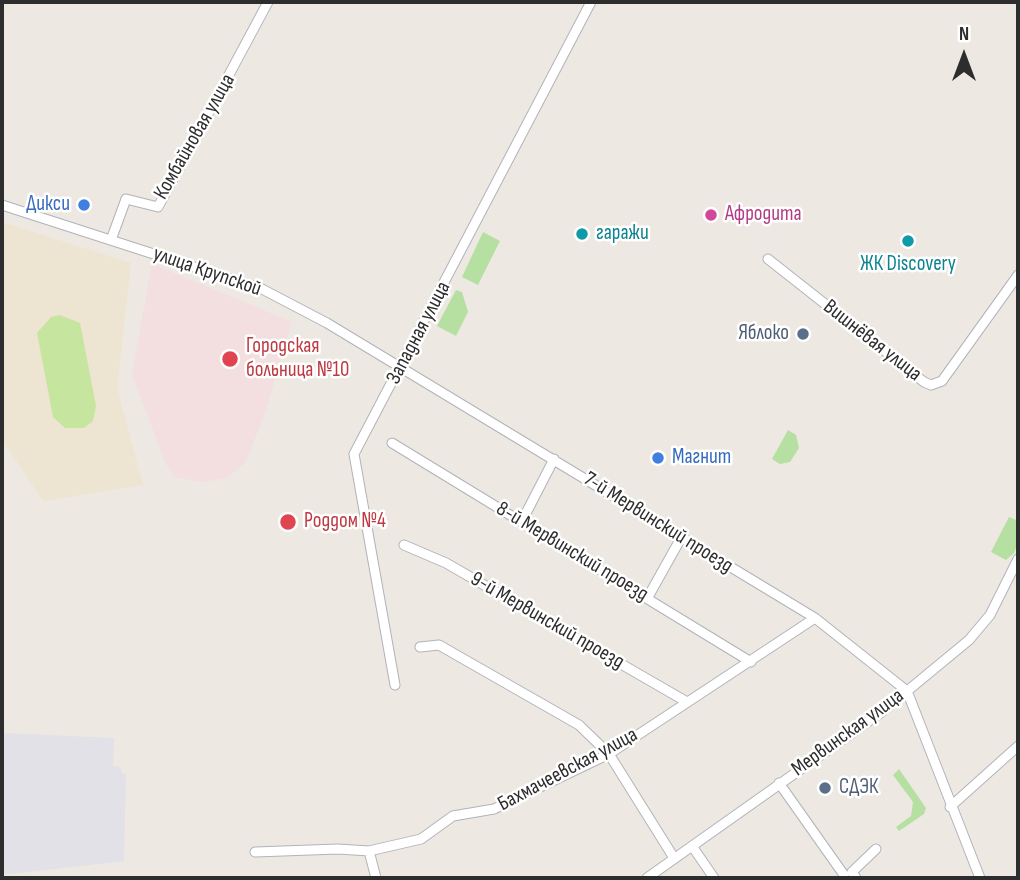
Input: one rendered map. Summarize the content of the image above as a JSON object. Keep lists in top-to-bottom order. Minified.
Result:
{"streets":{"street":["Комбайновая улица","улица Крупской","Западная улица","Вишнёвая улица","7-й Мервинский проезд","8-й Мервинский проезд","9-й Мервинский проезд","Мервинская улица","Бахмачеевская улица"]},"crossings":[["Комбайновая улица","улица Крупской"],["улица Крупской","Западная улица"],["улица Крупской","7-й Мервинский проезд"],["Западная улица","7-й Мервинский проезд"],["7-й Мервинский проезд","Мервинская улица"],["7-й Мервинский проезд","Бахмачеевская улица"],["8-й Мервинский проезд","Бахмачеевская улица"],["9-й Мервинский проезд","Бахмачеевская улица"]],"places":["Дикси","Афродита","гаражи","ЖК Discovery","Яблоко","Городская больница №10","Магнит","Роддом №4","СДЭК"],"north":"top"}
